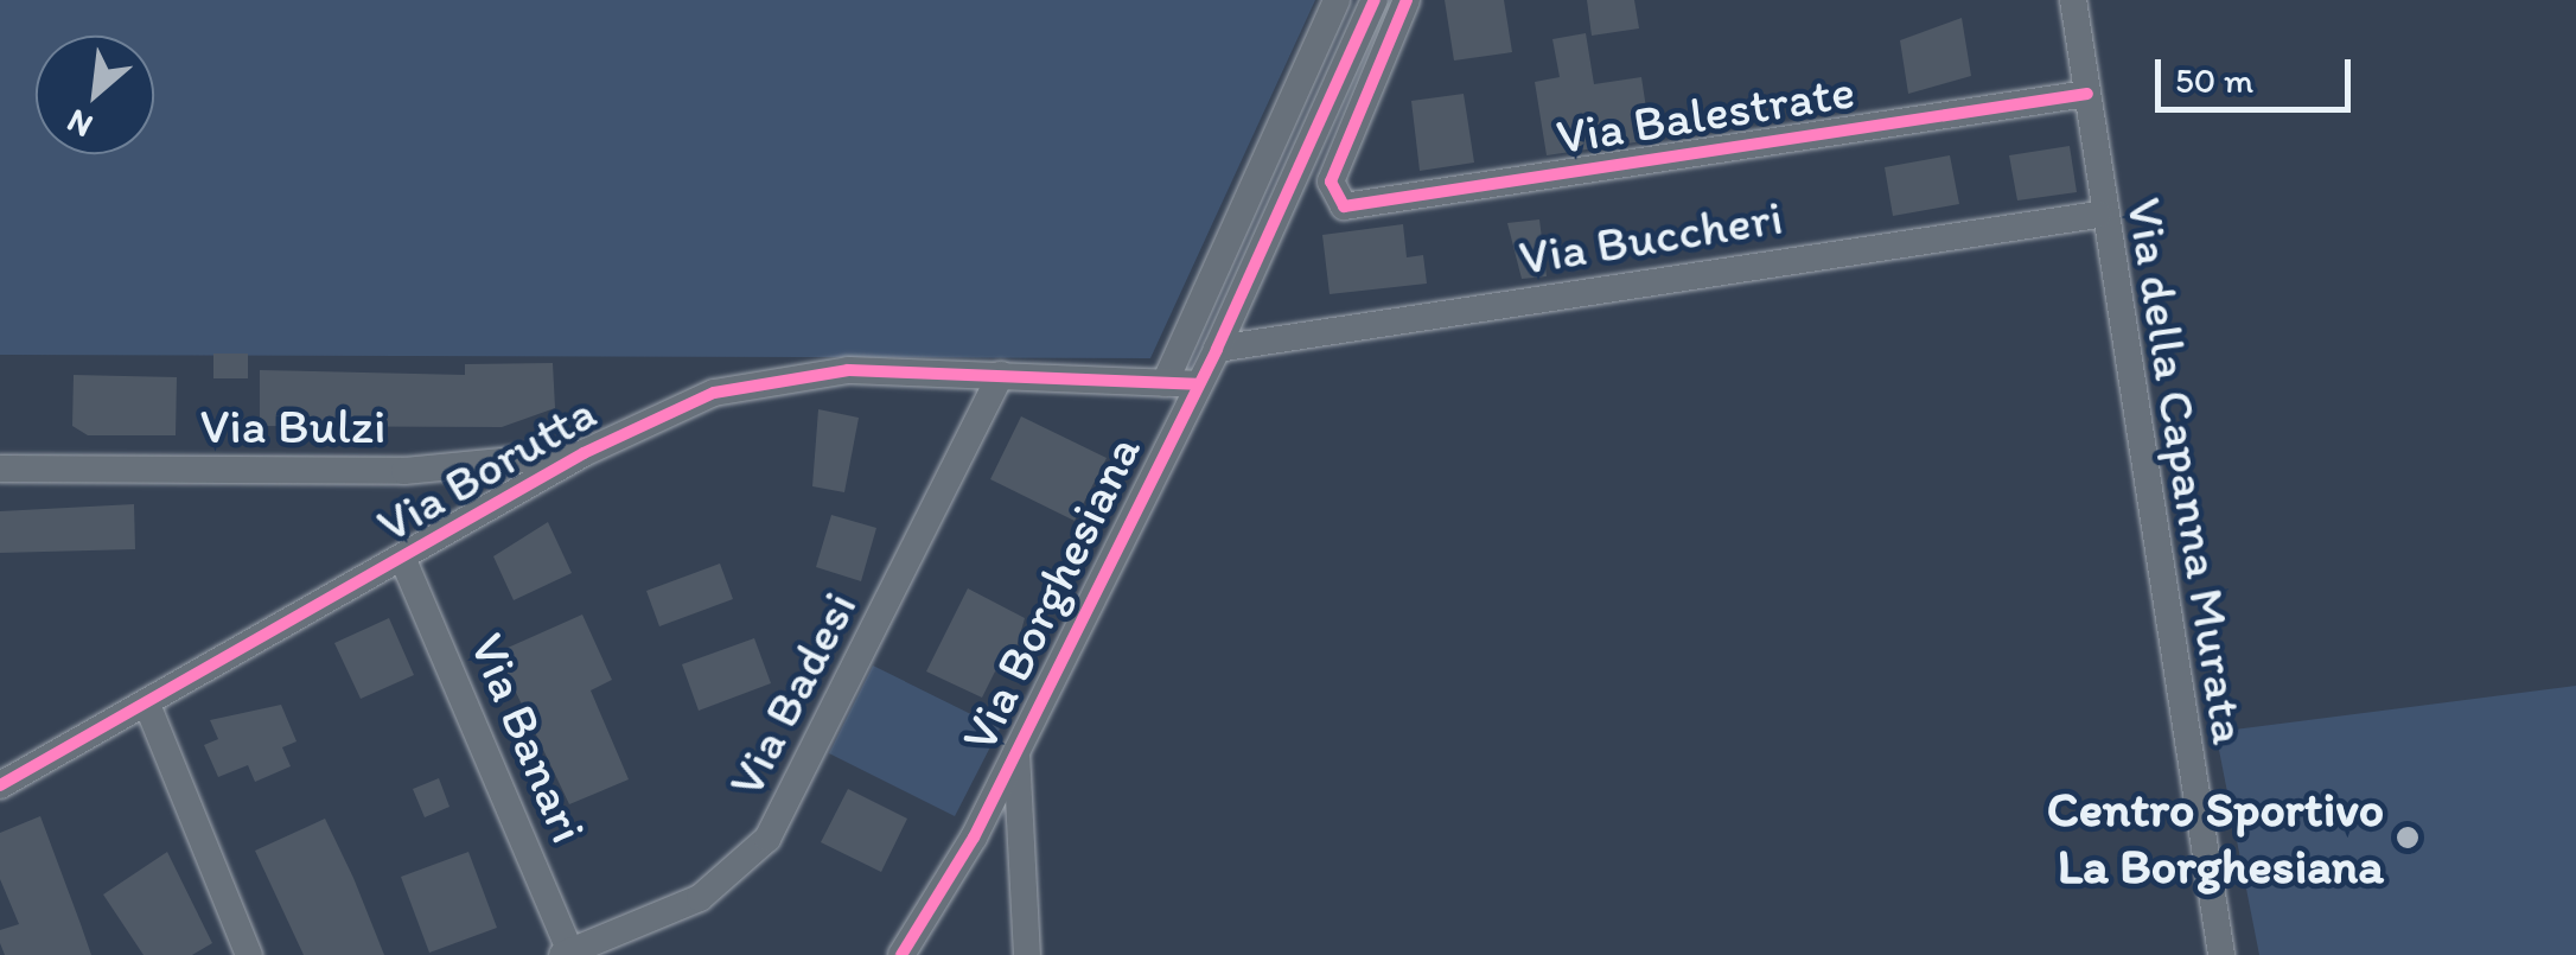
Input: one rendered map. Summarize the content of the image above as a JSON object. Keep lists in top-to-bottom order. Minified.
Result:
{"streets":{"street":["Via Balestrate","Via Buccheri","Via Bulzi","Via Borutta","Via della Capanna Murata","Via Borghesiana","Via Badesi","Via Banari"]},"crossings":[["Via Balestrate","Via della Capanna Murata"],["Via Buccheri","Via della Capanna Murata"],["Via Buccheri","Via Borghesiana"],["Via Bulzi","Via Borutta"],["Via Borutta","Via Borghesiana"],["Via Borutta","Via Badesi"],["Via Borutta","Via Banari"],["Via Badesi","Via Banari"]],"places":["Centro Sportivo La Borghesiana"],"scale_bar":"50 m","north":"bottom left"}
